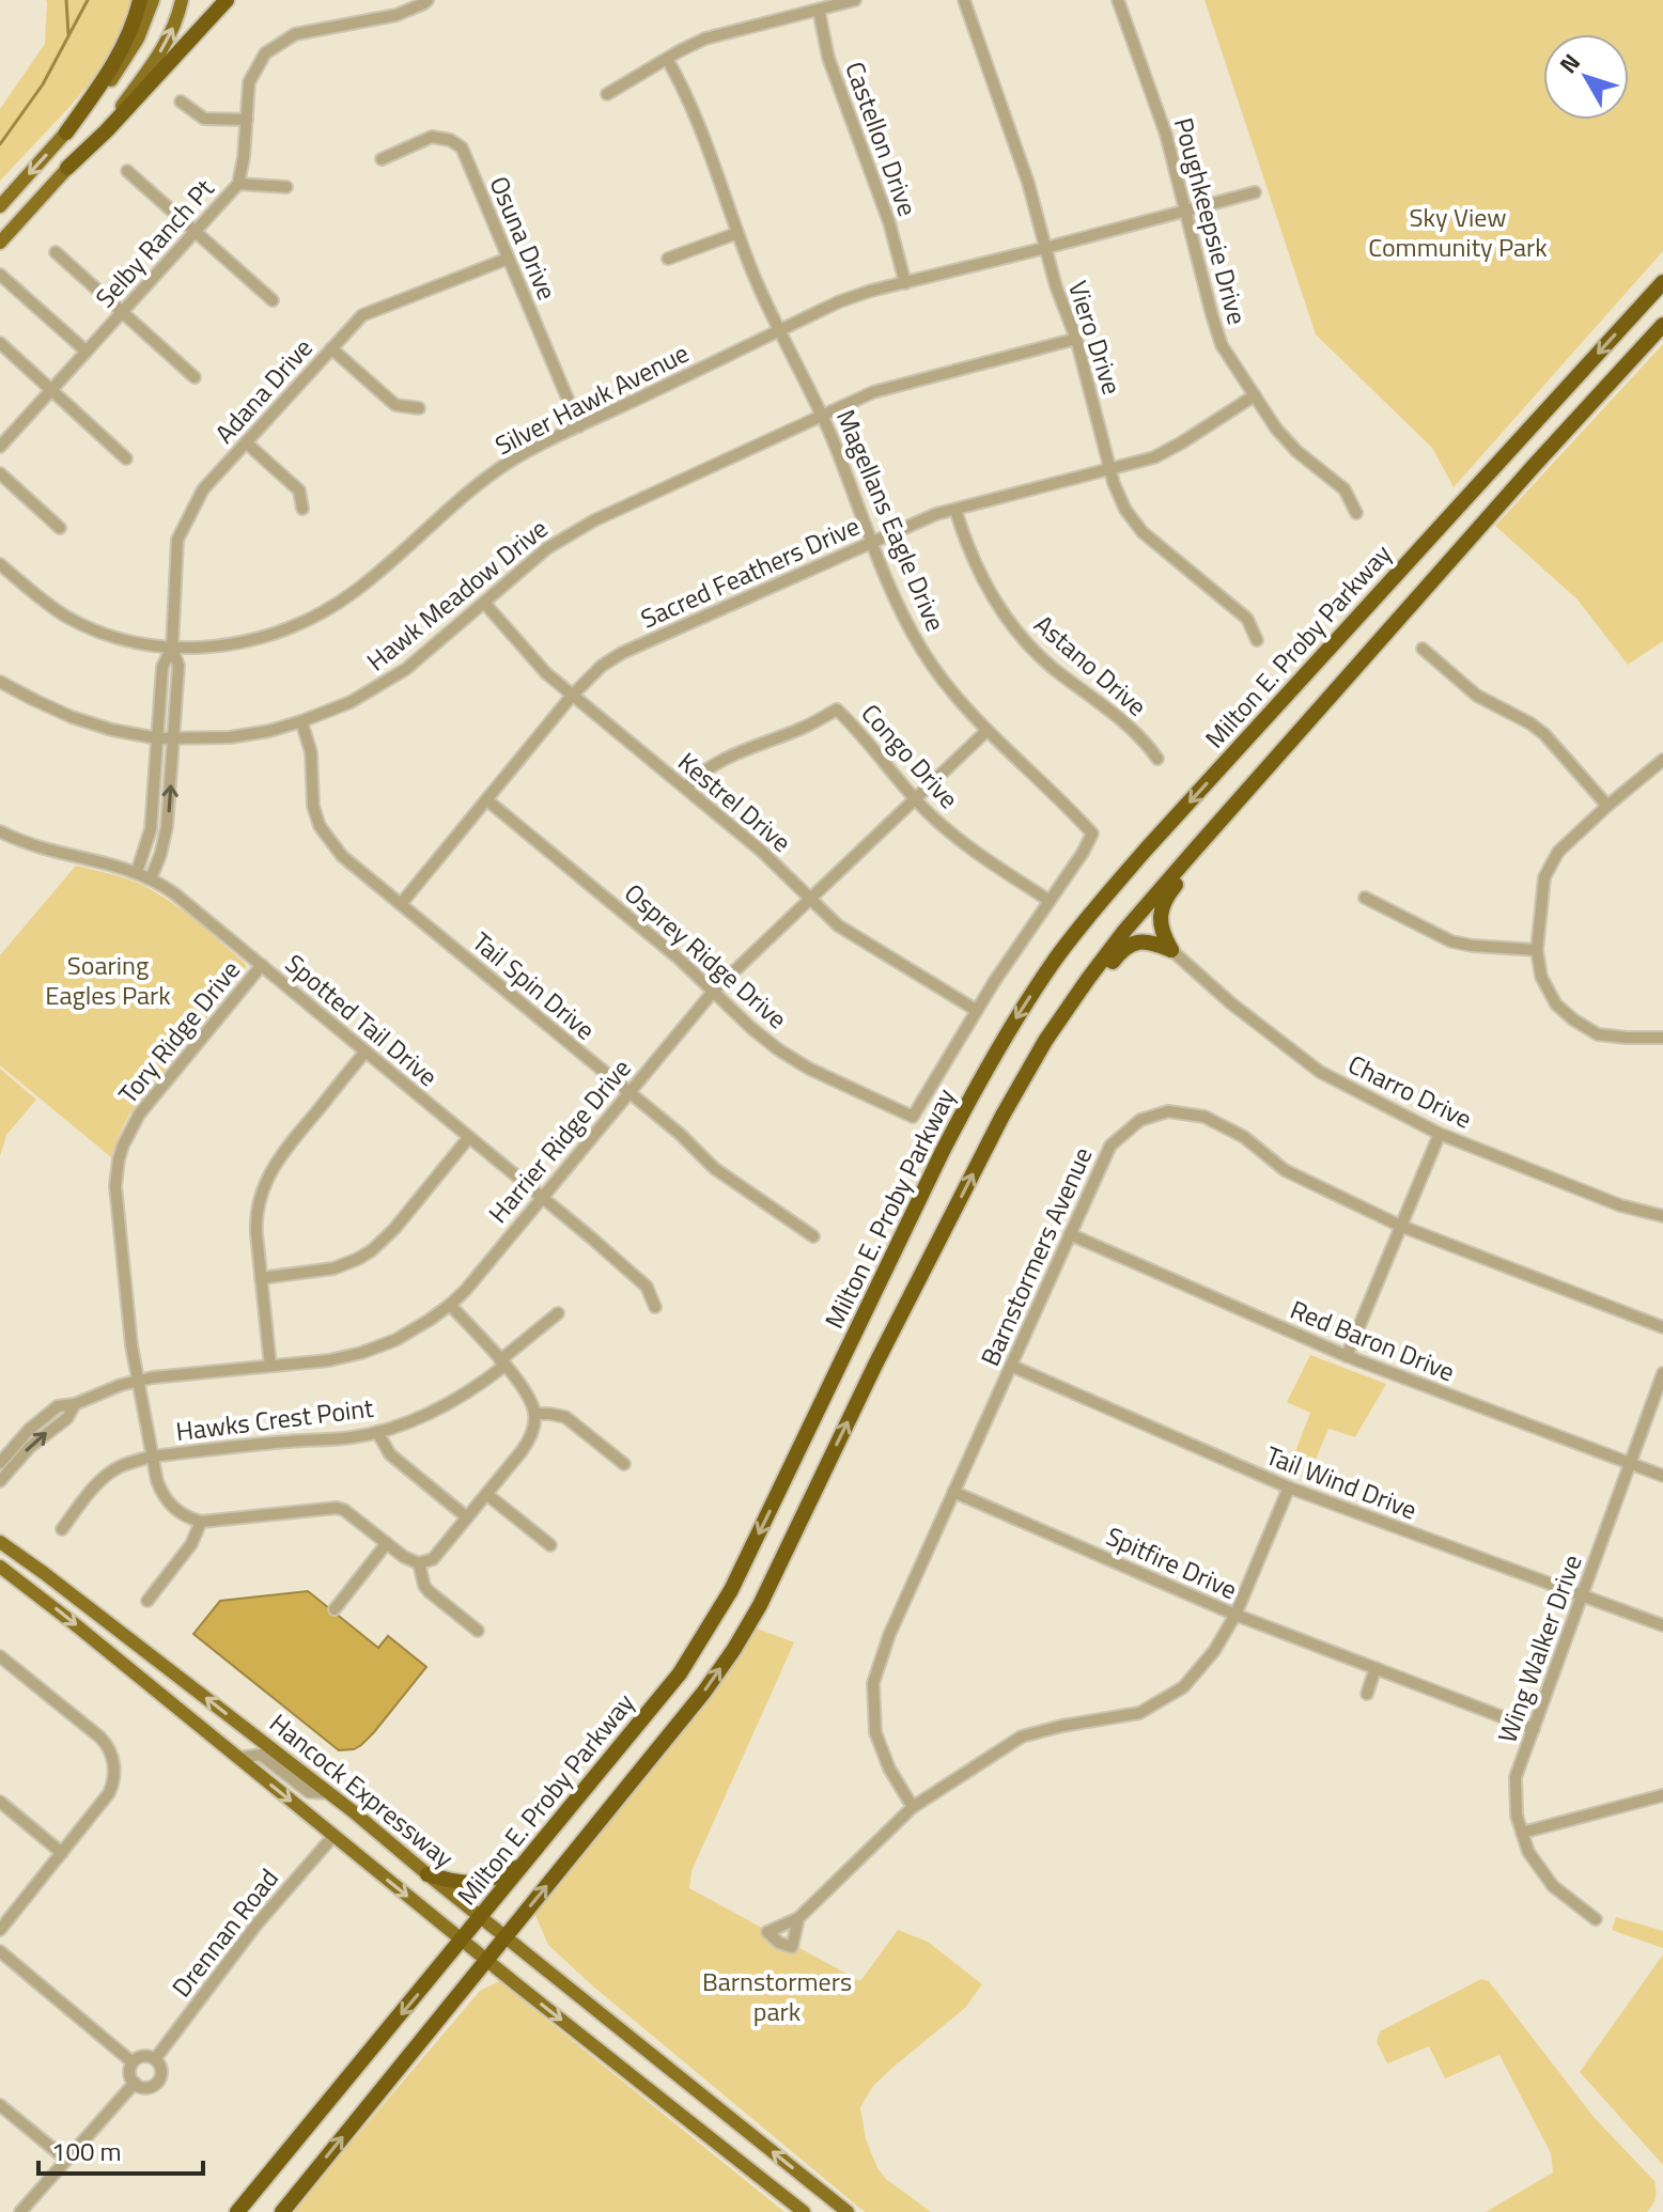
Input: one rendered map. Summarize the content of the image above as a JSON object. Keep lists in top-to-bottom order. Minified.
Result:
{"streets":{"highway":["Milton E. Proby Parkway"],"main road":["Hancock Expressway"],"street":["Castellon Drive","Poughkeepsie Drive","Osuna Drive","Selby Ranch Pt","Viero Drive","Adana Drive","Silver Hawk Avenue","Magellans Eagle Drive","Sacred Feathers Drive","Hawk Meadow Drive","Astano Drive","Congo Drive","Kestrel Drive","Osprey Ridge Drive","Tail Spin Drive","Spotted Tail Drive","Tory Ridge Drive","Charro Drive","Harrier Ridge Drive","Barnstormers Avenue","Red Baron Drive","Hawks Crest Point","Tail Wind Drive","Spitfire Drive","Wing Walker Drive","Drennan Road"]},"crossings":[["Castellon Drive","Silver Hawk Avenue"],["Poughkeepsie Drive","Silver Hawk Avenue"],["Poughkeepsie Drive","Sacred Feathers Drive"],["Osuna Drive","Adana Drive"],["Osuna Drive","Silver Hawk Avenue"],["Viero Drive","Silver Hawk Avenue"],["Viero Drive","Sacred Feathers Drive"],["Viero Drive","Hawk Meadow Drive"],["Adana Drive","Silver Hawk Avenue"],["Silver Hawk Avenue","Magellans Eagle Drive"],["Magellans Eagle Drive","Sacred Feathers Drive"],["Magellans Eagle Drive","Hawk Meadow Drive"],["Magellans Eagle Drive","Congo Drive"],["Magellans Eagle Drive","Kestrel Drive"],["Magellans Eagle Drive","Osprey Ridge Drive"],["Magellans Eagle Drive","Harrier Ridge Drive"],["Sacred Feathers Drive","Astano Drive"],["Sacred Feathers Drive","Kestrel Drive"],["Sacred Feathers Drive","Osprey Ridge Drive"],["Sacred Feathers Drive","Tail Spin Drive"],["Hawk Meadow Drive","Kestrel Drive"],["Hawk Meadow Drive","Tail Spin Drive"],["Milton E. Proby Parkway","Hancock Expressway"],["Congo Drive","Kestrel Drive"],["Congo Drive","Harrier Ridge Drive"],["Kestrel Drive","Harrier Ridge Drive"],["Osprey Ridge Drive","Harrier Ridge Drive"],["Tail Spin Drive","Harrier Ridge Drive"],["Spotted Tail Drive","Tory Ridge Drive"],["Spotted Tail Drive","Harrier Ridge Drive"],["Tory Ridge Drive","Harrier Ridge Drive"],["Tory Ridge Drive","Hawks Crest Point"],["Barnstormers Avenue","Red Baron Drive"],["Barnstormers Avenue","Tail Wind Drive"],["Barnstormers Avenue","Spitfire Drive"],["Red Baron Drive","Wing Walker Drive"],["Tail Wind Drive","Wing Walker Drive"],["Spitfire Drive","Wing Walker Drive"],["Hancock Expressway","Drennan Road"]],"parks":["Sky View Community Park","Soaring Eagles Park","Barnstormers park"],"scale_bar":"100 m","north":"top left"}
